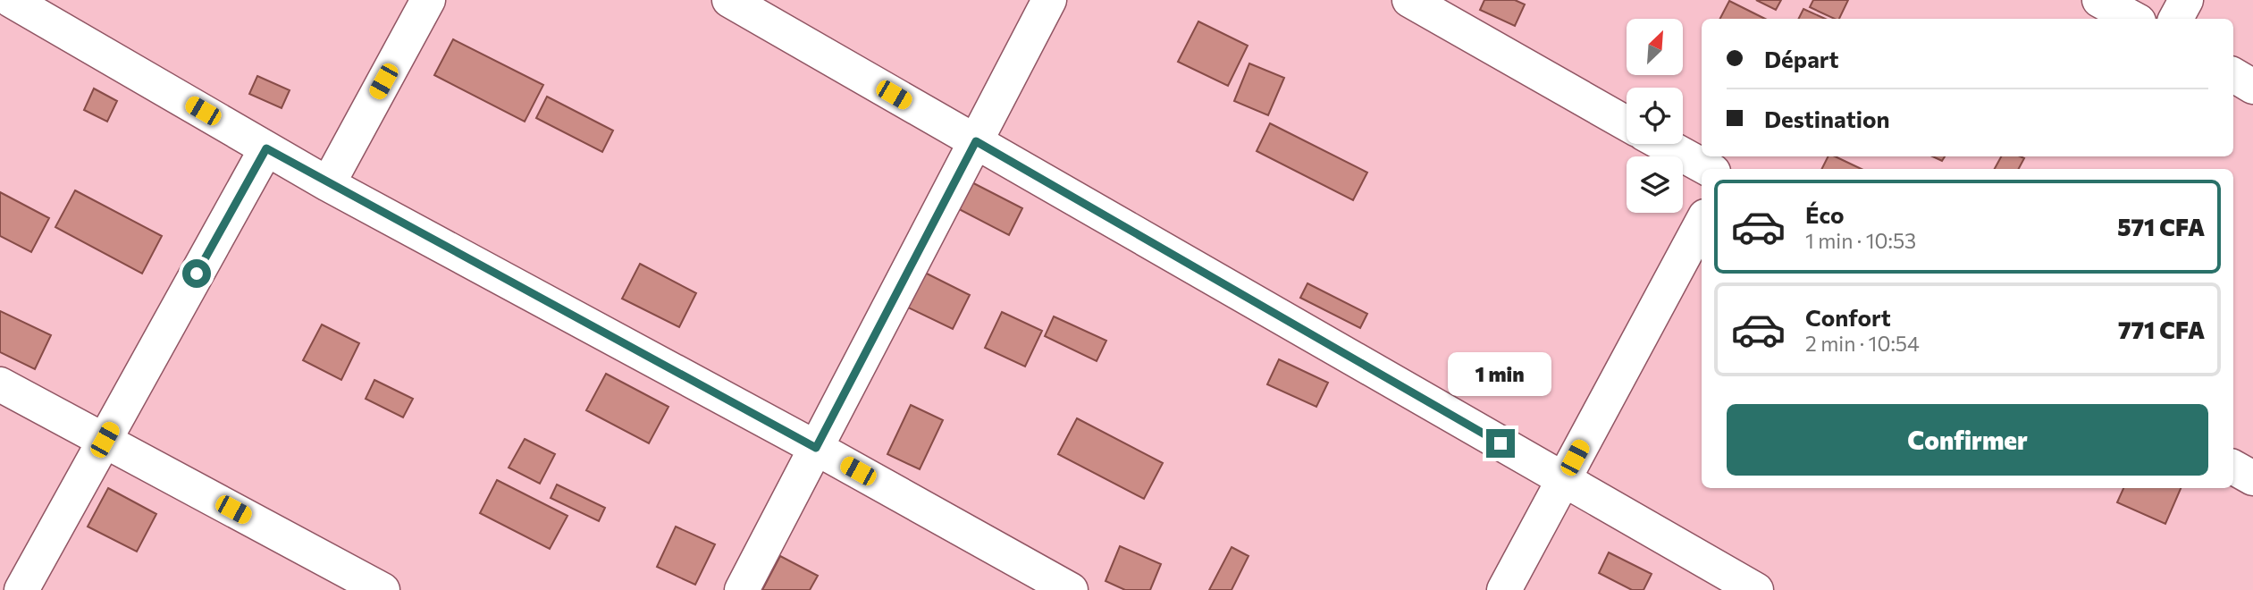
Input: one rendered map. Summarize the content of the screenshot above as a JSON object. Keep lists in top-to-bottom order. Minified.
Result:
{"north":"top right","page":{"banner":["Départ","Destination"],"list":[{"name":"Éco","note":"1 min · 10:53","value":"571 CFA"},{"name":"Confort","note":"2 min · 10:54","value":"771 CFA"}],"bubble":"1 min","buttons":"Confirmer"}}
